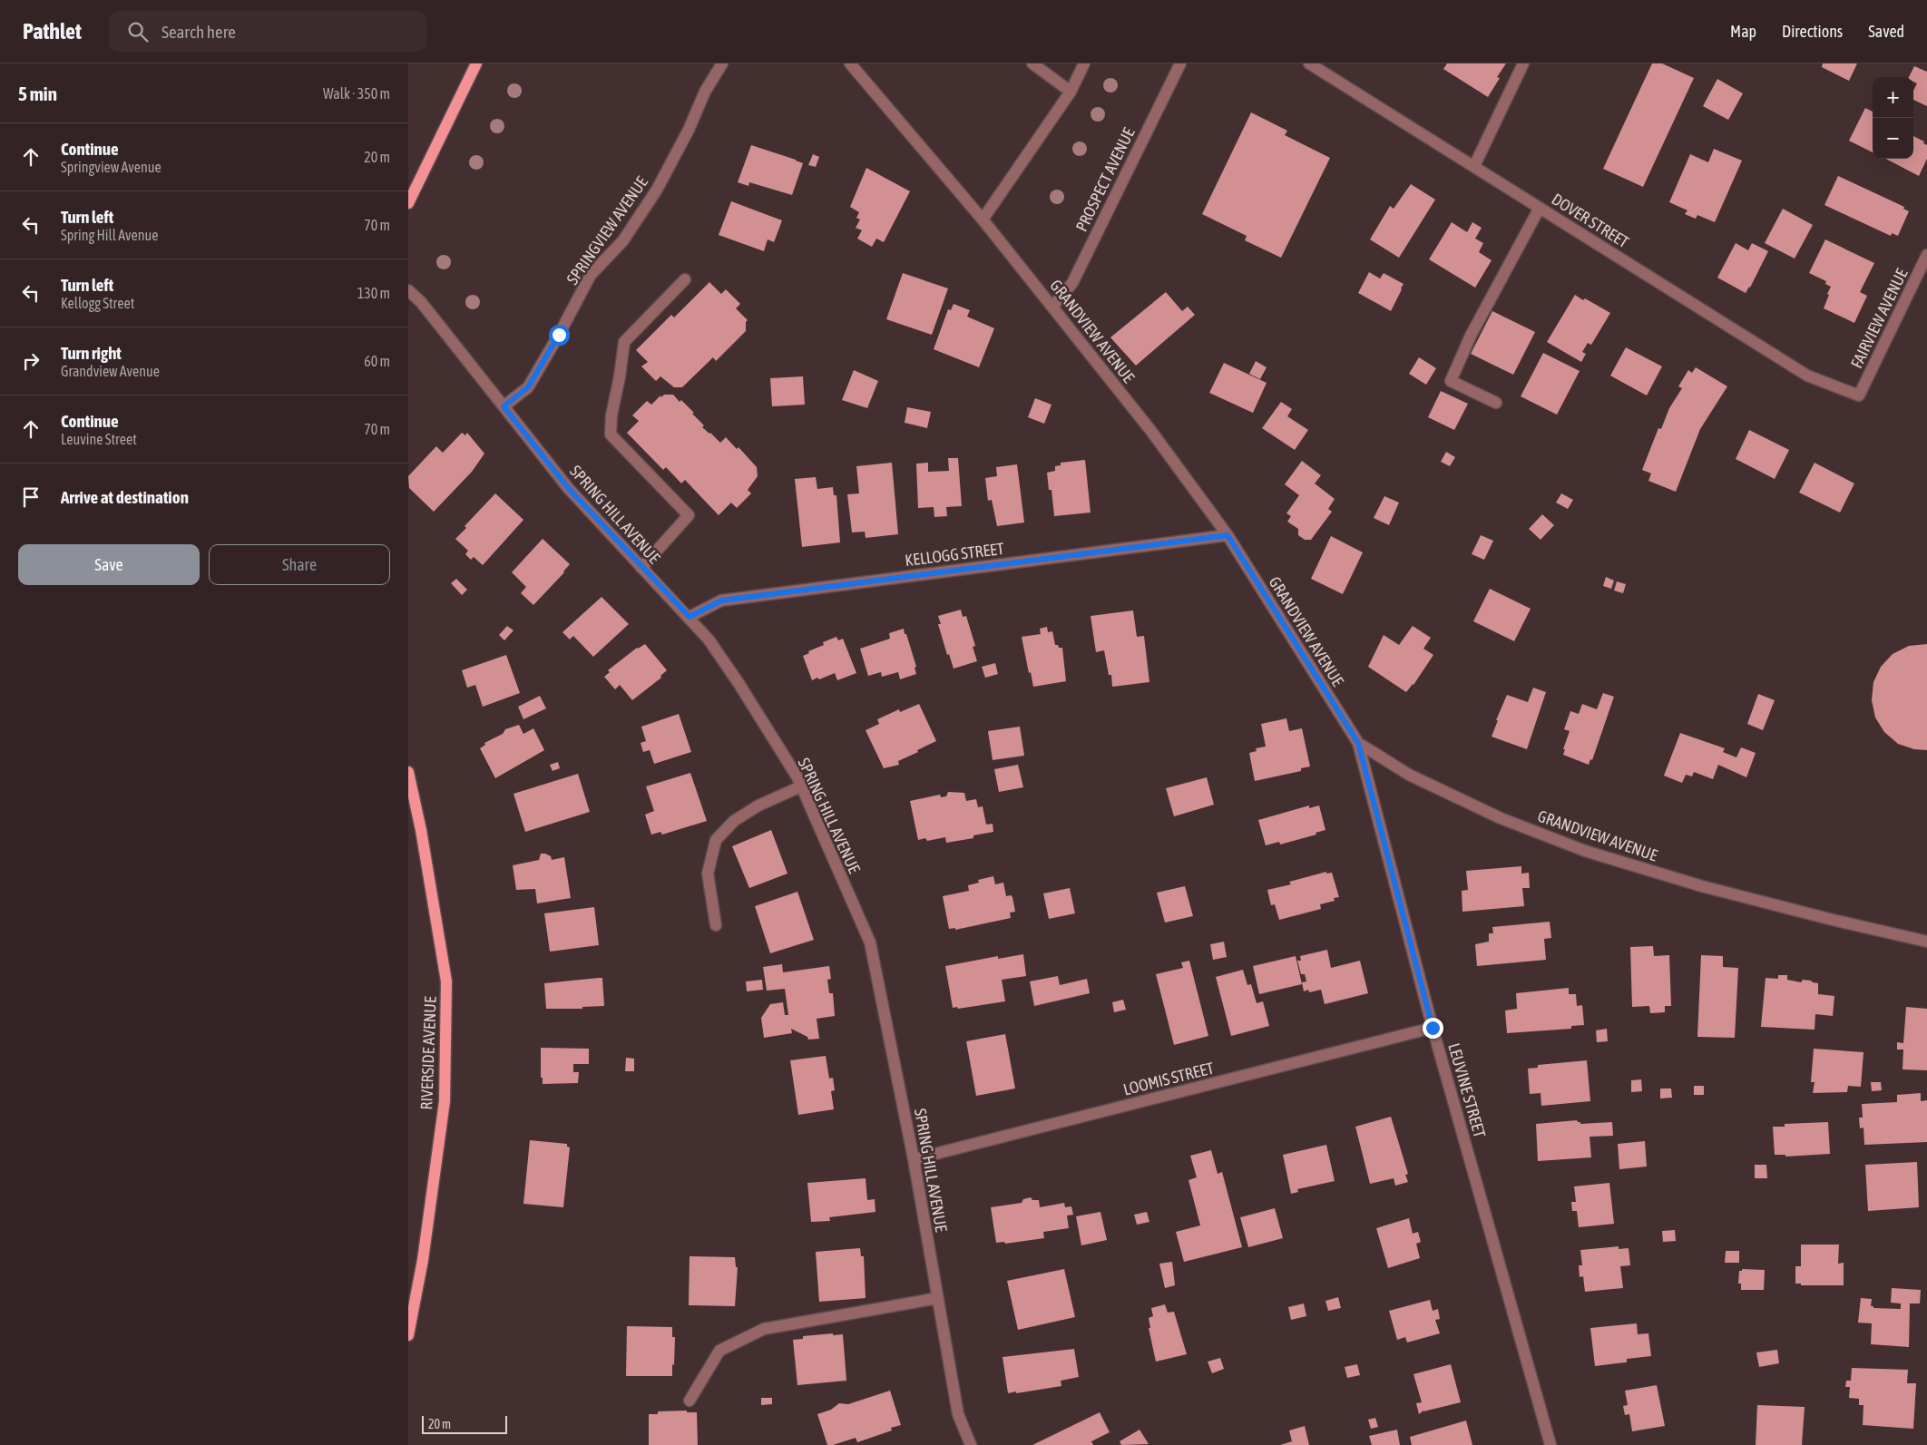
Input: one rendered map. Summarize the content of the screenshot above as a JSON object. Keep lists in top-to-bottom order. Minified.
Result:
{"streets":{"main road":["RIVERSIDE AVENUE"],"street":["PROSPECT AVENUE","DOVER STREET","SPRINGVIEW AVENUE","FAIRVIEW AVENUE","GRANDVIEW AVENUE","SPRING HILL AVENUE","KELLOGG STREET","LOOMIS STREET","LEUVINE STREET"]},"crossings":[["PROSPECT AVENUE","GRANDVIEW AVENUE"],["DOVER STREET","FAIRVIEW AVENUE"],["SPRINGVIEW AVENUE","SPRING HILL AVENUE"],["GRANDVIEW AVENUE","KELLOGG STREET"],["GRANDVIEW AVENUE","LEUVINE STREET"],["SPRING HILL AVENUE","KELLOGG STREET"],["SPRING HILL AVENUE","LOOMIS STREET"],["LOOMIS STREET","LEUVINE STREET"]],"scale_bar":"20 m","page":{"header":"Pathlet","search":"Search here","nav":["Map","Directions","Saved"],"heading":["5 min","Walk · 350 m"],"map_buttons":["+","−"],"list":[["Continue","Springview Avenue","20 m"],["Turn left","Spring Hill Avenue","70 m"],["Turn left","Kellogg Street","130 m"],["Turn right","Grandview Avenue","60 m"],["Continue","Leuvine Street","70 m"],"Arrive at destination"],"buttons":["Save","Share"],"scale":"20 m"}}
